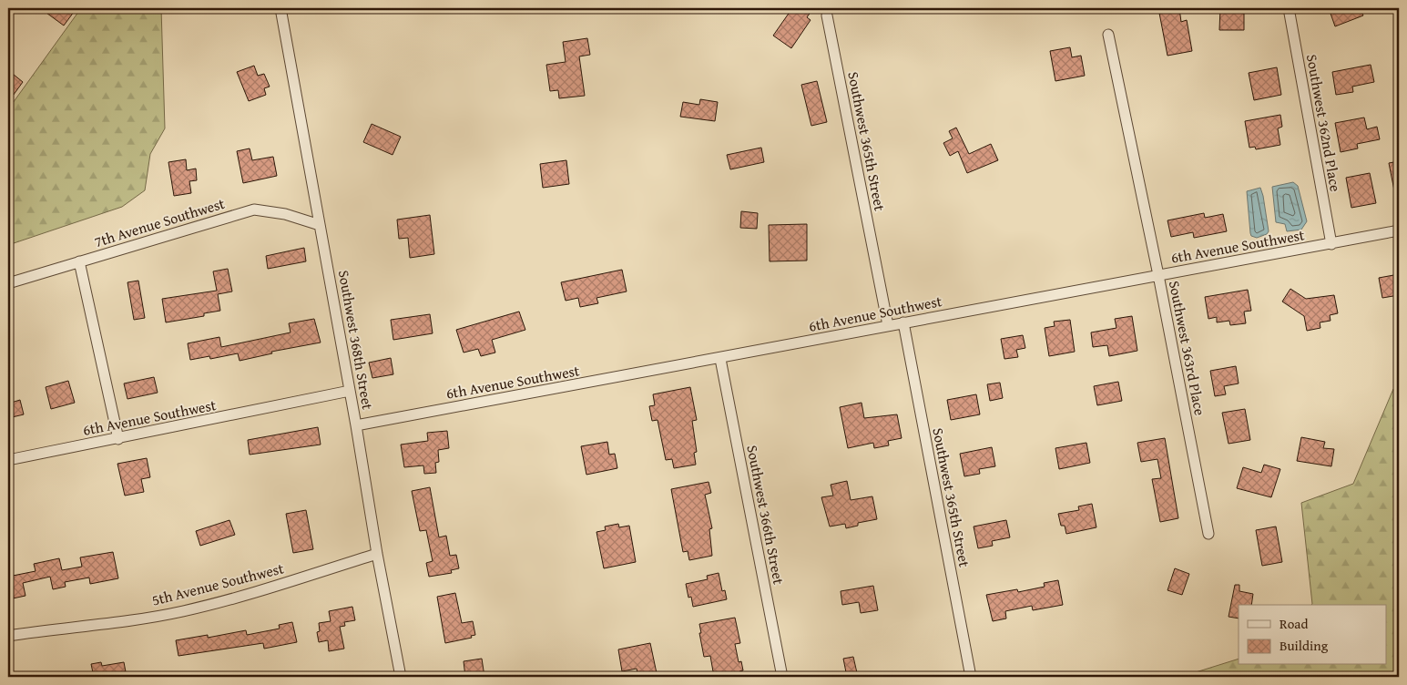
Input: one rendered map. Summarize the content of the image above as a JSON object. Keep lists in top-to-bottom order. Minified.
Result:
{"streets":{"street":["Southwest 362nd Place","Southwest 365th Street","7th Avenue Southwest","6th Avenue Southwest","Southwest 368th Street","Southwest 363rd Place","Southwest 366th Street","5th Avenue Southwest"]},"crossings":[["Southwest 362nd Place","6th Avenue Southwest"],["Southwest 365th Street","6th Avenue Southwest"],["7th Avenue Southwest","Southwest 368th Street"],["6th Avenue Southwest","Southwest 368th Street"],["6th Avenue Southwest","Southwest 363rd Place"],["6th Avenue Southwest","Southwest 366th Street"],["Southwest 368th Street","5th Avenue Southwest"]],"legend":["Road","Building"]}
